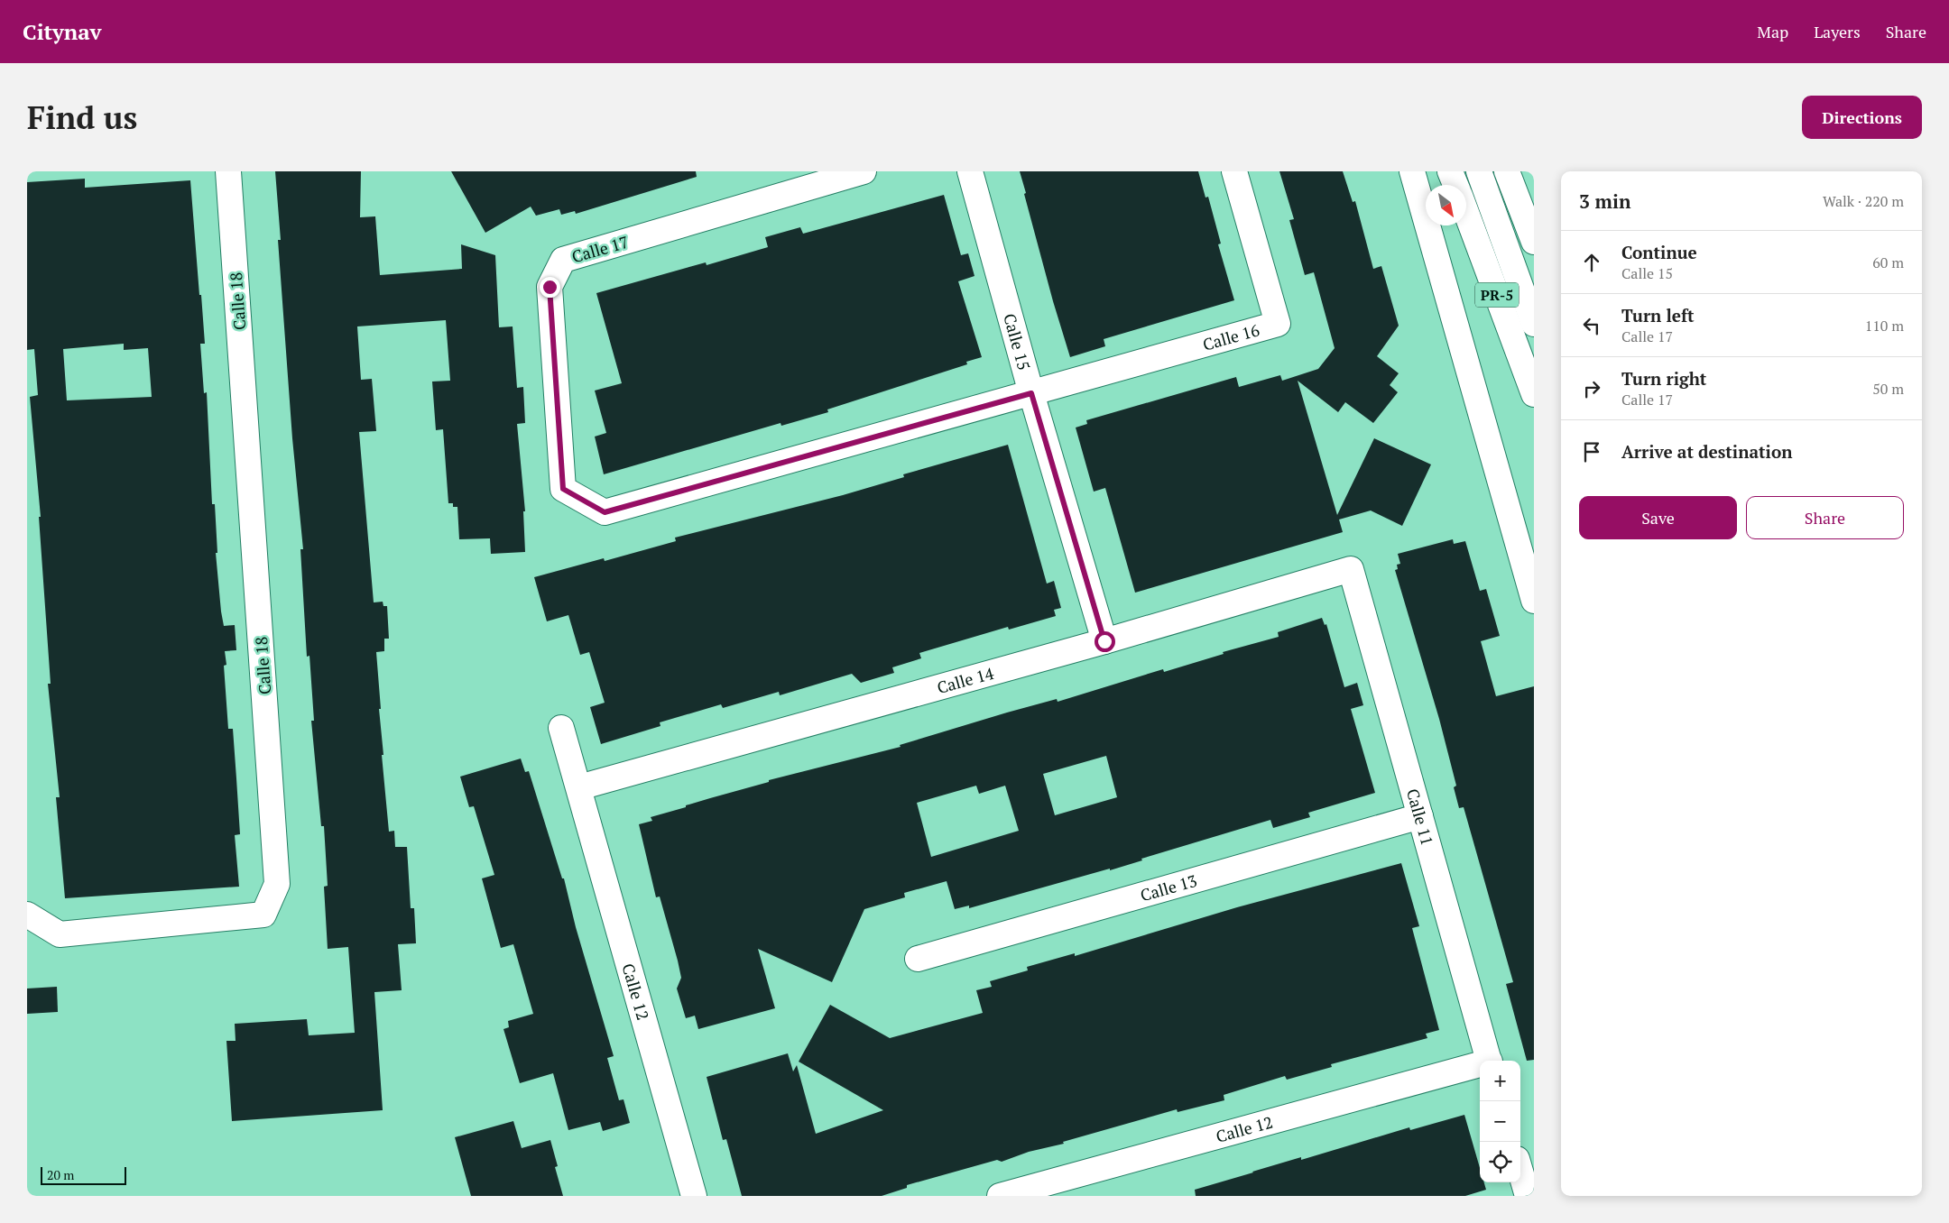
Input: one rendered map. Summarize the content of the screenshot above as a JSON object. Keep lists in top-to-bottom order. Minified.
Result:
{"streets":{"main road":["Calle 17","PR-5","Calle 18","Calle 16","Calle 15","Calle 14","Calle 11","Calle 13","Calle 12"]},"crossings":[["Calle 17","Calle 16"],["Calle 17","Calle 15"],["Calle 16","Calle 15"],["Calle 15","Calle 14"],["Calle 14","Calle 11"],["Calle 14","Calle 12"],["Calle 11","Calle 13"]],"scale_bar":"20 m","north":"bottom right","page":{"header":"Citynav","nav":["Map","Layers","Share"],"buttons":["Directions",["Save","Share"]],"title":"Find us","heading":["3 min","Walk · 220 m"],"list":[["Continue","Calle 15","60 m"],["Turn left","Calle 17","110 m"],["Turn right","Calle 17","50 m"],"Arrive at destination"],"map_buttons":["+","−"],"scale":"20 m"}}
